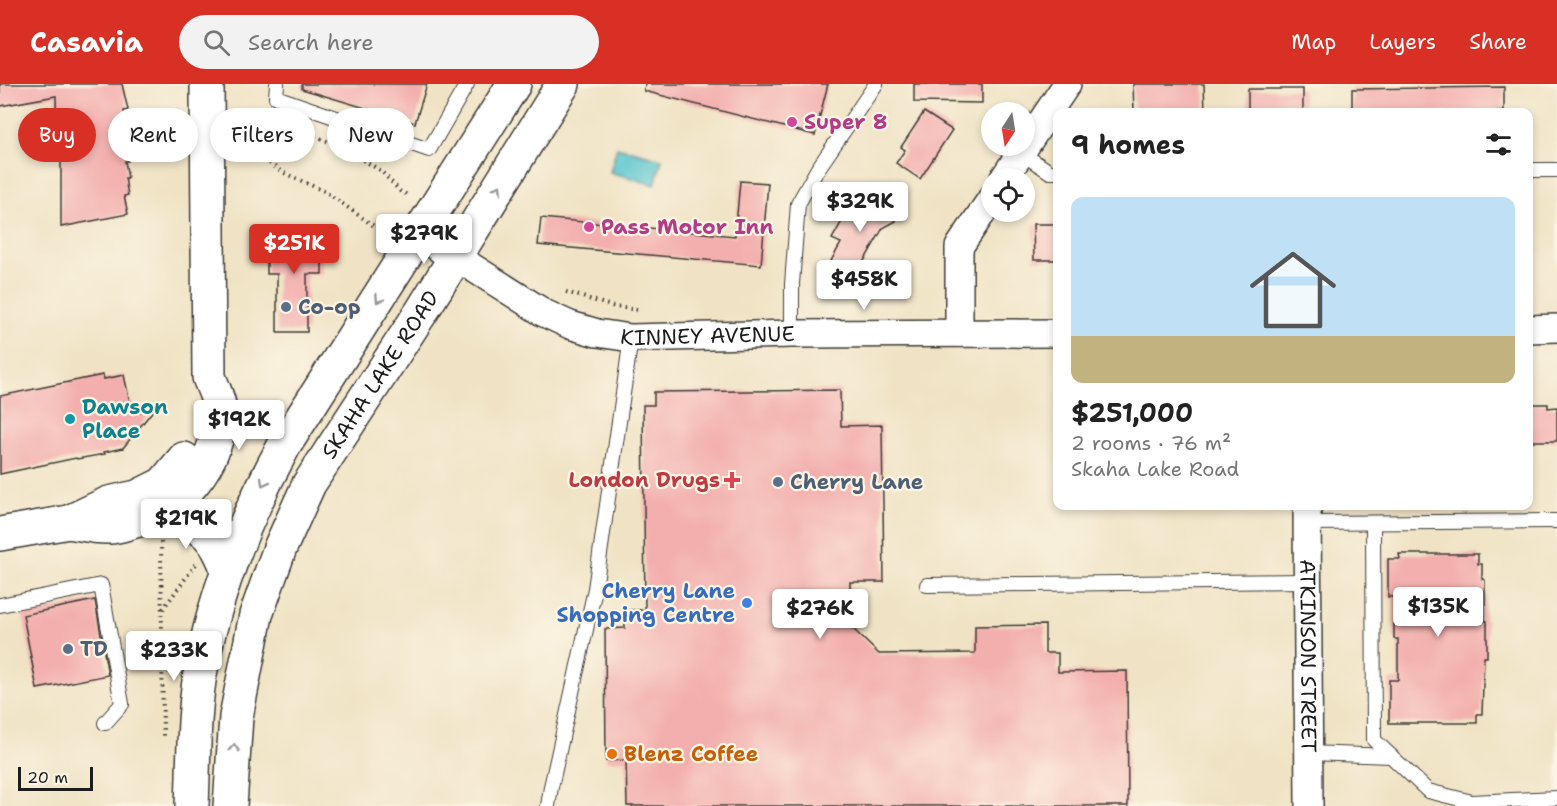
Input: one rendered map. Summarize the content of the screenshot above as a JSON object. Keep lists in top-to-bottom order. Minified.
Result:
{"streets":{"main road":["KINNEY AVENUE","SKAHA LAKE ROAD"],"street":["ATKINSON STREET"]},"crossings":[["KINNEY AVENUE","SKAHA LAKE ROAD"]],"places":{"other":["Super 8","Pass Motor Inn","Co-op","Dawson Place","Cherry Lane","Cherry Lane Shopping Centre","TD","Blenz Coffee"],"health":["London Drugs"]},"scale_bar":"20 m","north":"bottom","page":{"header":"Casavia","search":"Search here","nav":["Map","Layers","Share"],"chip":["Buy","Rent","Filters","New"],"heading":"9 homes","list":[{"name":"$251,000","note":"2 rooms · 76 m² · Skaha Lake Road"}],"price":["$329K","$279K","$251K","$458K","$192K","$219K","$135K","$276K","$233K"],"scale":"20 m"}}
